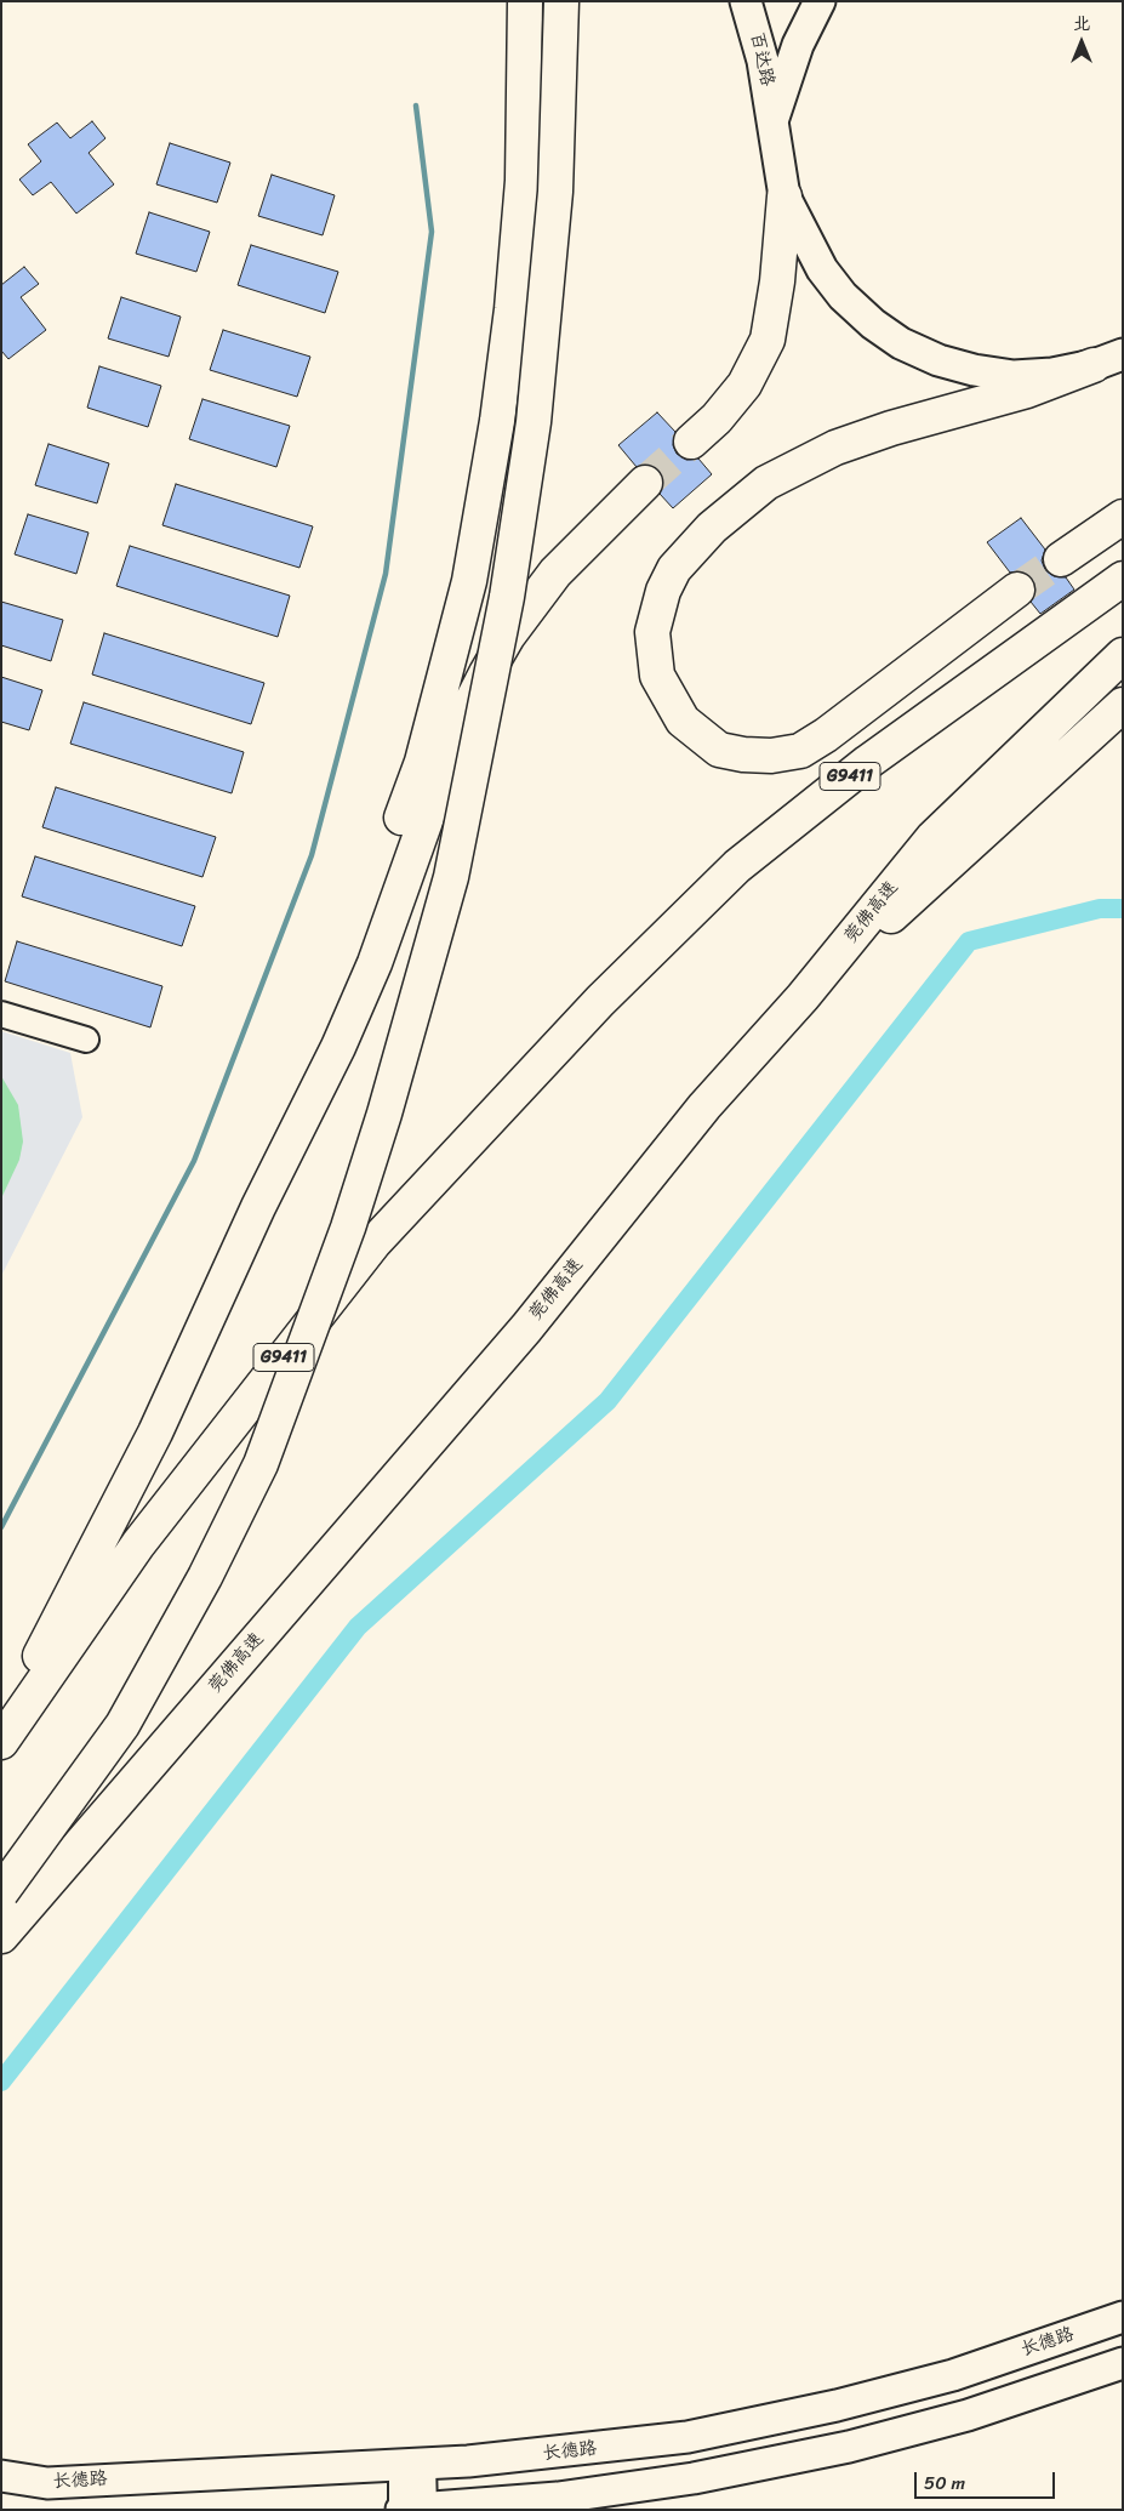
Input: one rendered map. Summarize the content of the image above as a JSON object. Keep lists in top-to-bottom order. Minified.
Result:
{"streets":{"highway":["G9411","莞佛高速"],"main road":["百达路","长德路"]},"scale_bar":"50 m","north":"top"}
